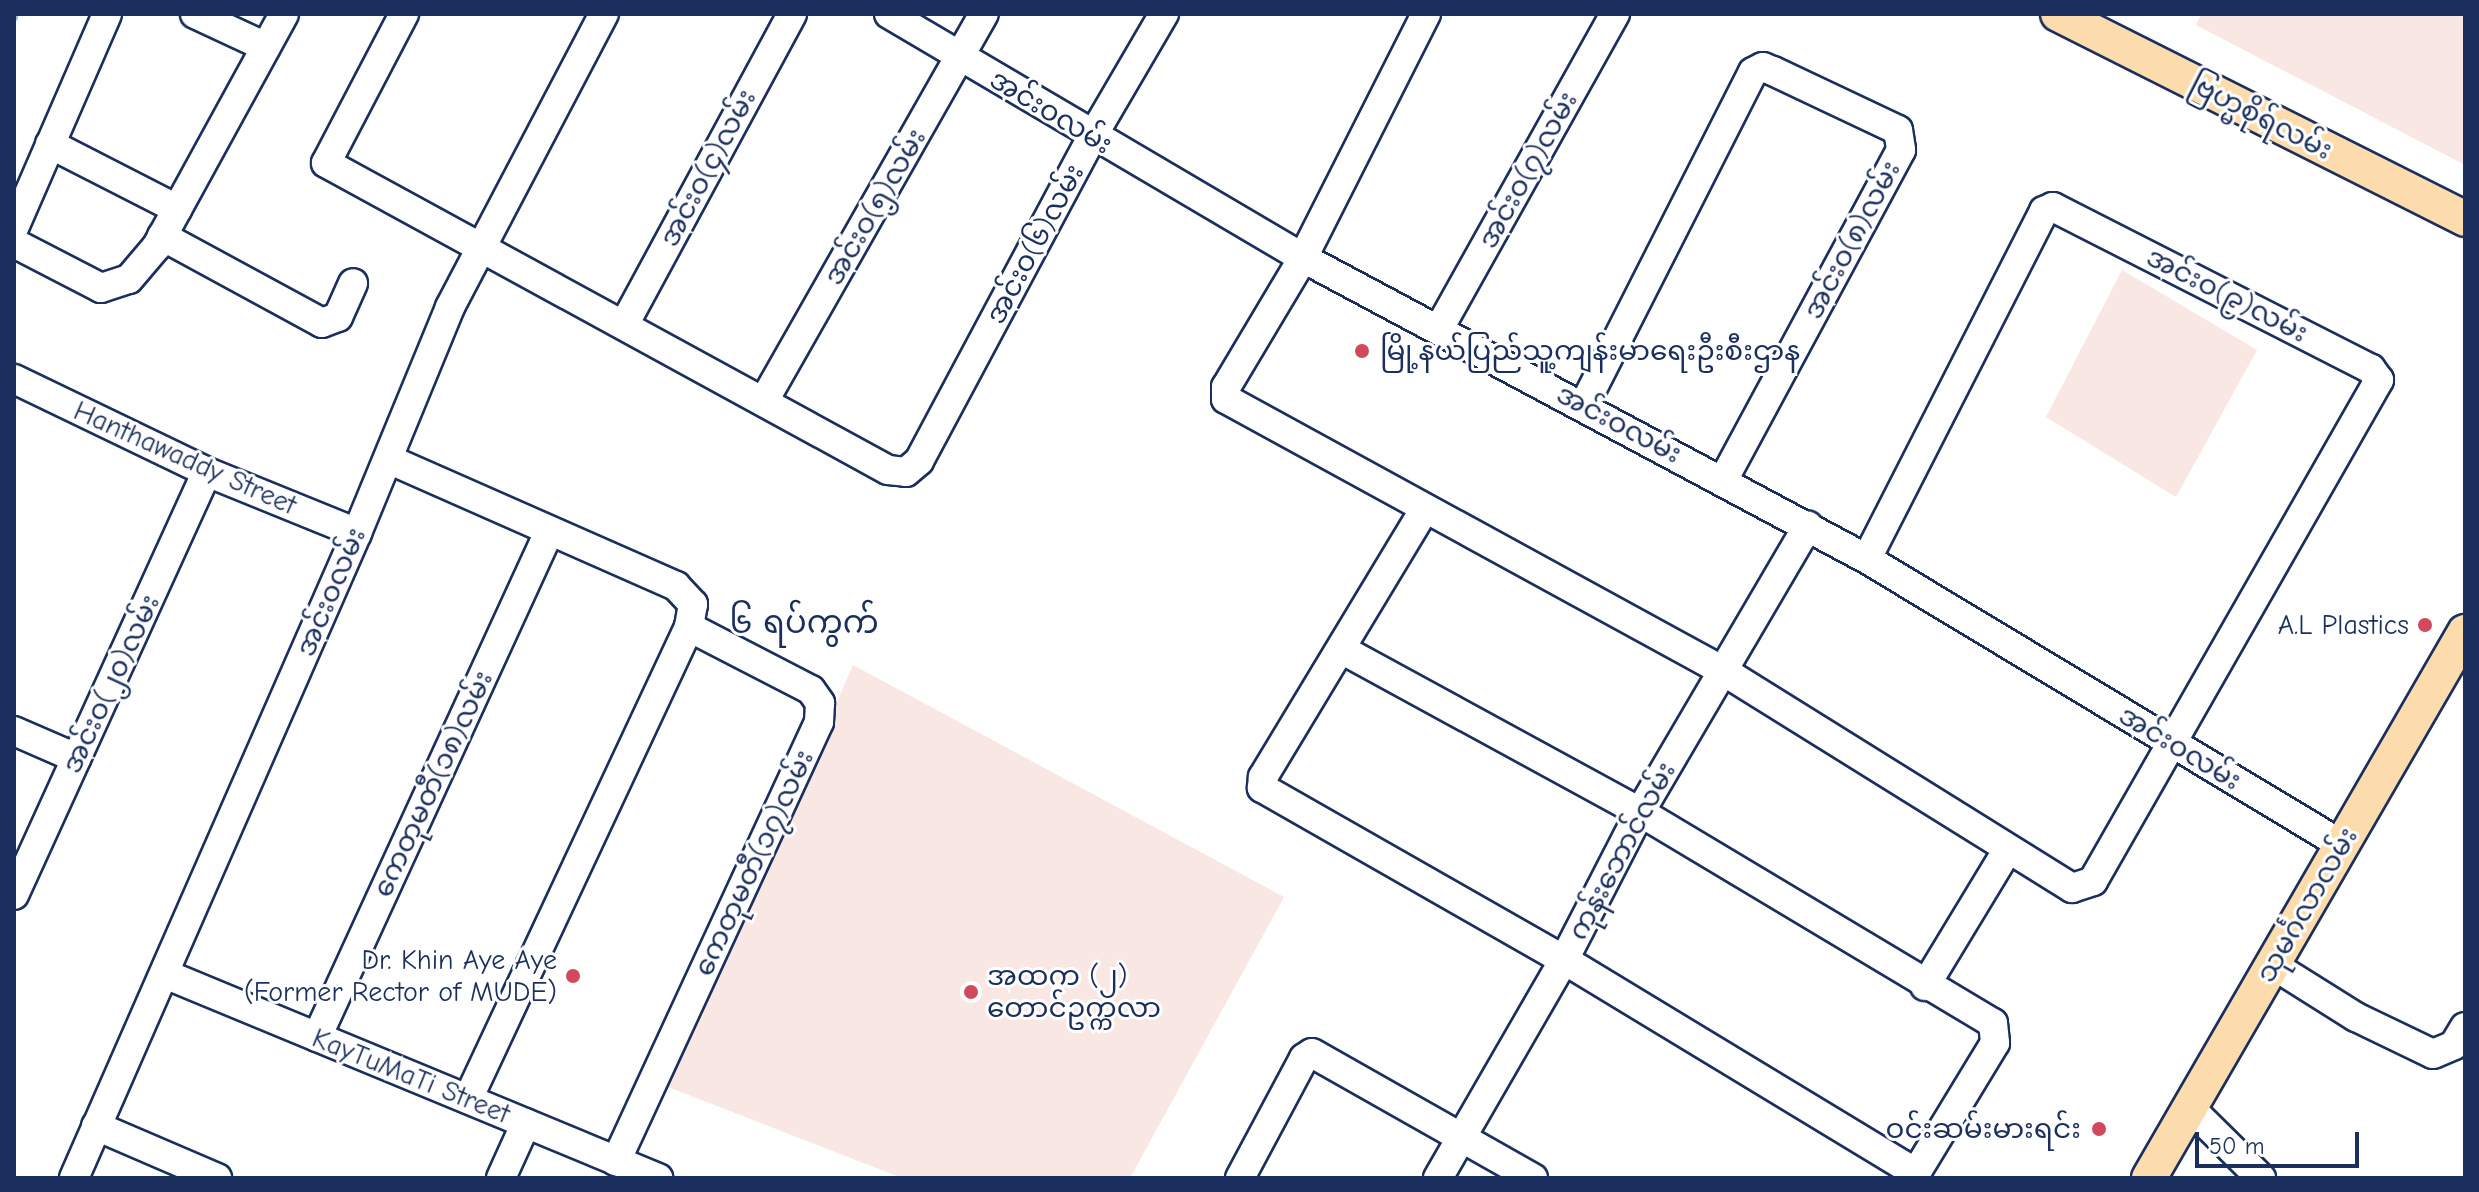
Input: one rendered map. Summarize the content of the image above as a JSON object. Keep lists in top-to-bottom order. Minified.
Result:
{"streets":{"main road":["ဗြဟ္မစိုရ်လမ်း","သုမင်္ဂလာလမ်း"],"street":["အင်းဝလမ်း","အင်းဝ(၄)လမ်း","အင်းဝ(၇)လမ်း","အင်းဝ(၅)လမ်း","အင်းဝ(၈)လမ်း","အင်းဝ(၆)လမ်း","အင်းဝ(၉)လမ်း","Hanthawaddy Street","အင်းဝ(၂၀)လမ်း","ကေတုမတီ(၁၈)လမ်း","ကုန်းဘောင်လမ်း","ကေတုမတီ(၁၇)လမ်း","KayTuMaTi Street"]},"crossings":[["အင်းဝလမ်း","အင်းဝ(၇)လမ်း"],["အင်းဝလမ်း","အင်းဝ(၅)လမ်း"],["အင်းဝလမ်း","အင်းဝ(၈)လမ်း"],["အင်းဝလမ်း","အင်းဝ(၆)လမ်း"],["အင်းဝလမ်း","အင်းဝ(၉)လမ်း"],["အင်းဝလမ်း","Hanthawaddy Street"],["အင်းဝလမ်း","ကုန်းဘောင်လမ်း"],["အင်းဝလမ်း","သုမင်္ဂလာလမ်း"],["အင်းဝလမ်း","KayTuMaTi Street"],["အင်းဝ(၅)လမ်း","အင်းဝ(၆)လမ်း"],["Hanthawaddy Street","အင်းဝ(၂၀)လမ်း"],["ကေတုမတီ(၁၈)လမ်း","KayTuMaTi Street"],["ကေတုမတီ(၁၇)လမ်း","KayTuMaTi Street"]],"districts":["၆ ရပ်ကွက်"],"places":["မြို့နယ်ပြည်သူ့ကျန်းမာရေးဦးစီးဌာန","A.L Plastics","Dr. Khin Aye Aye (Former Rector of MUDE)","အထက (၂) တောင်ဥက္ကလာ","ဝင်းဆမ်းမားရင်း"],"scale_bar":"50 m"}
